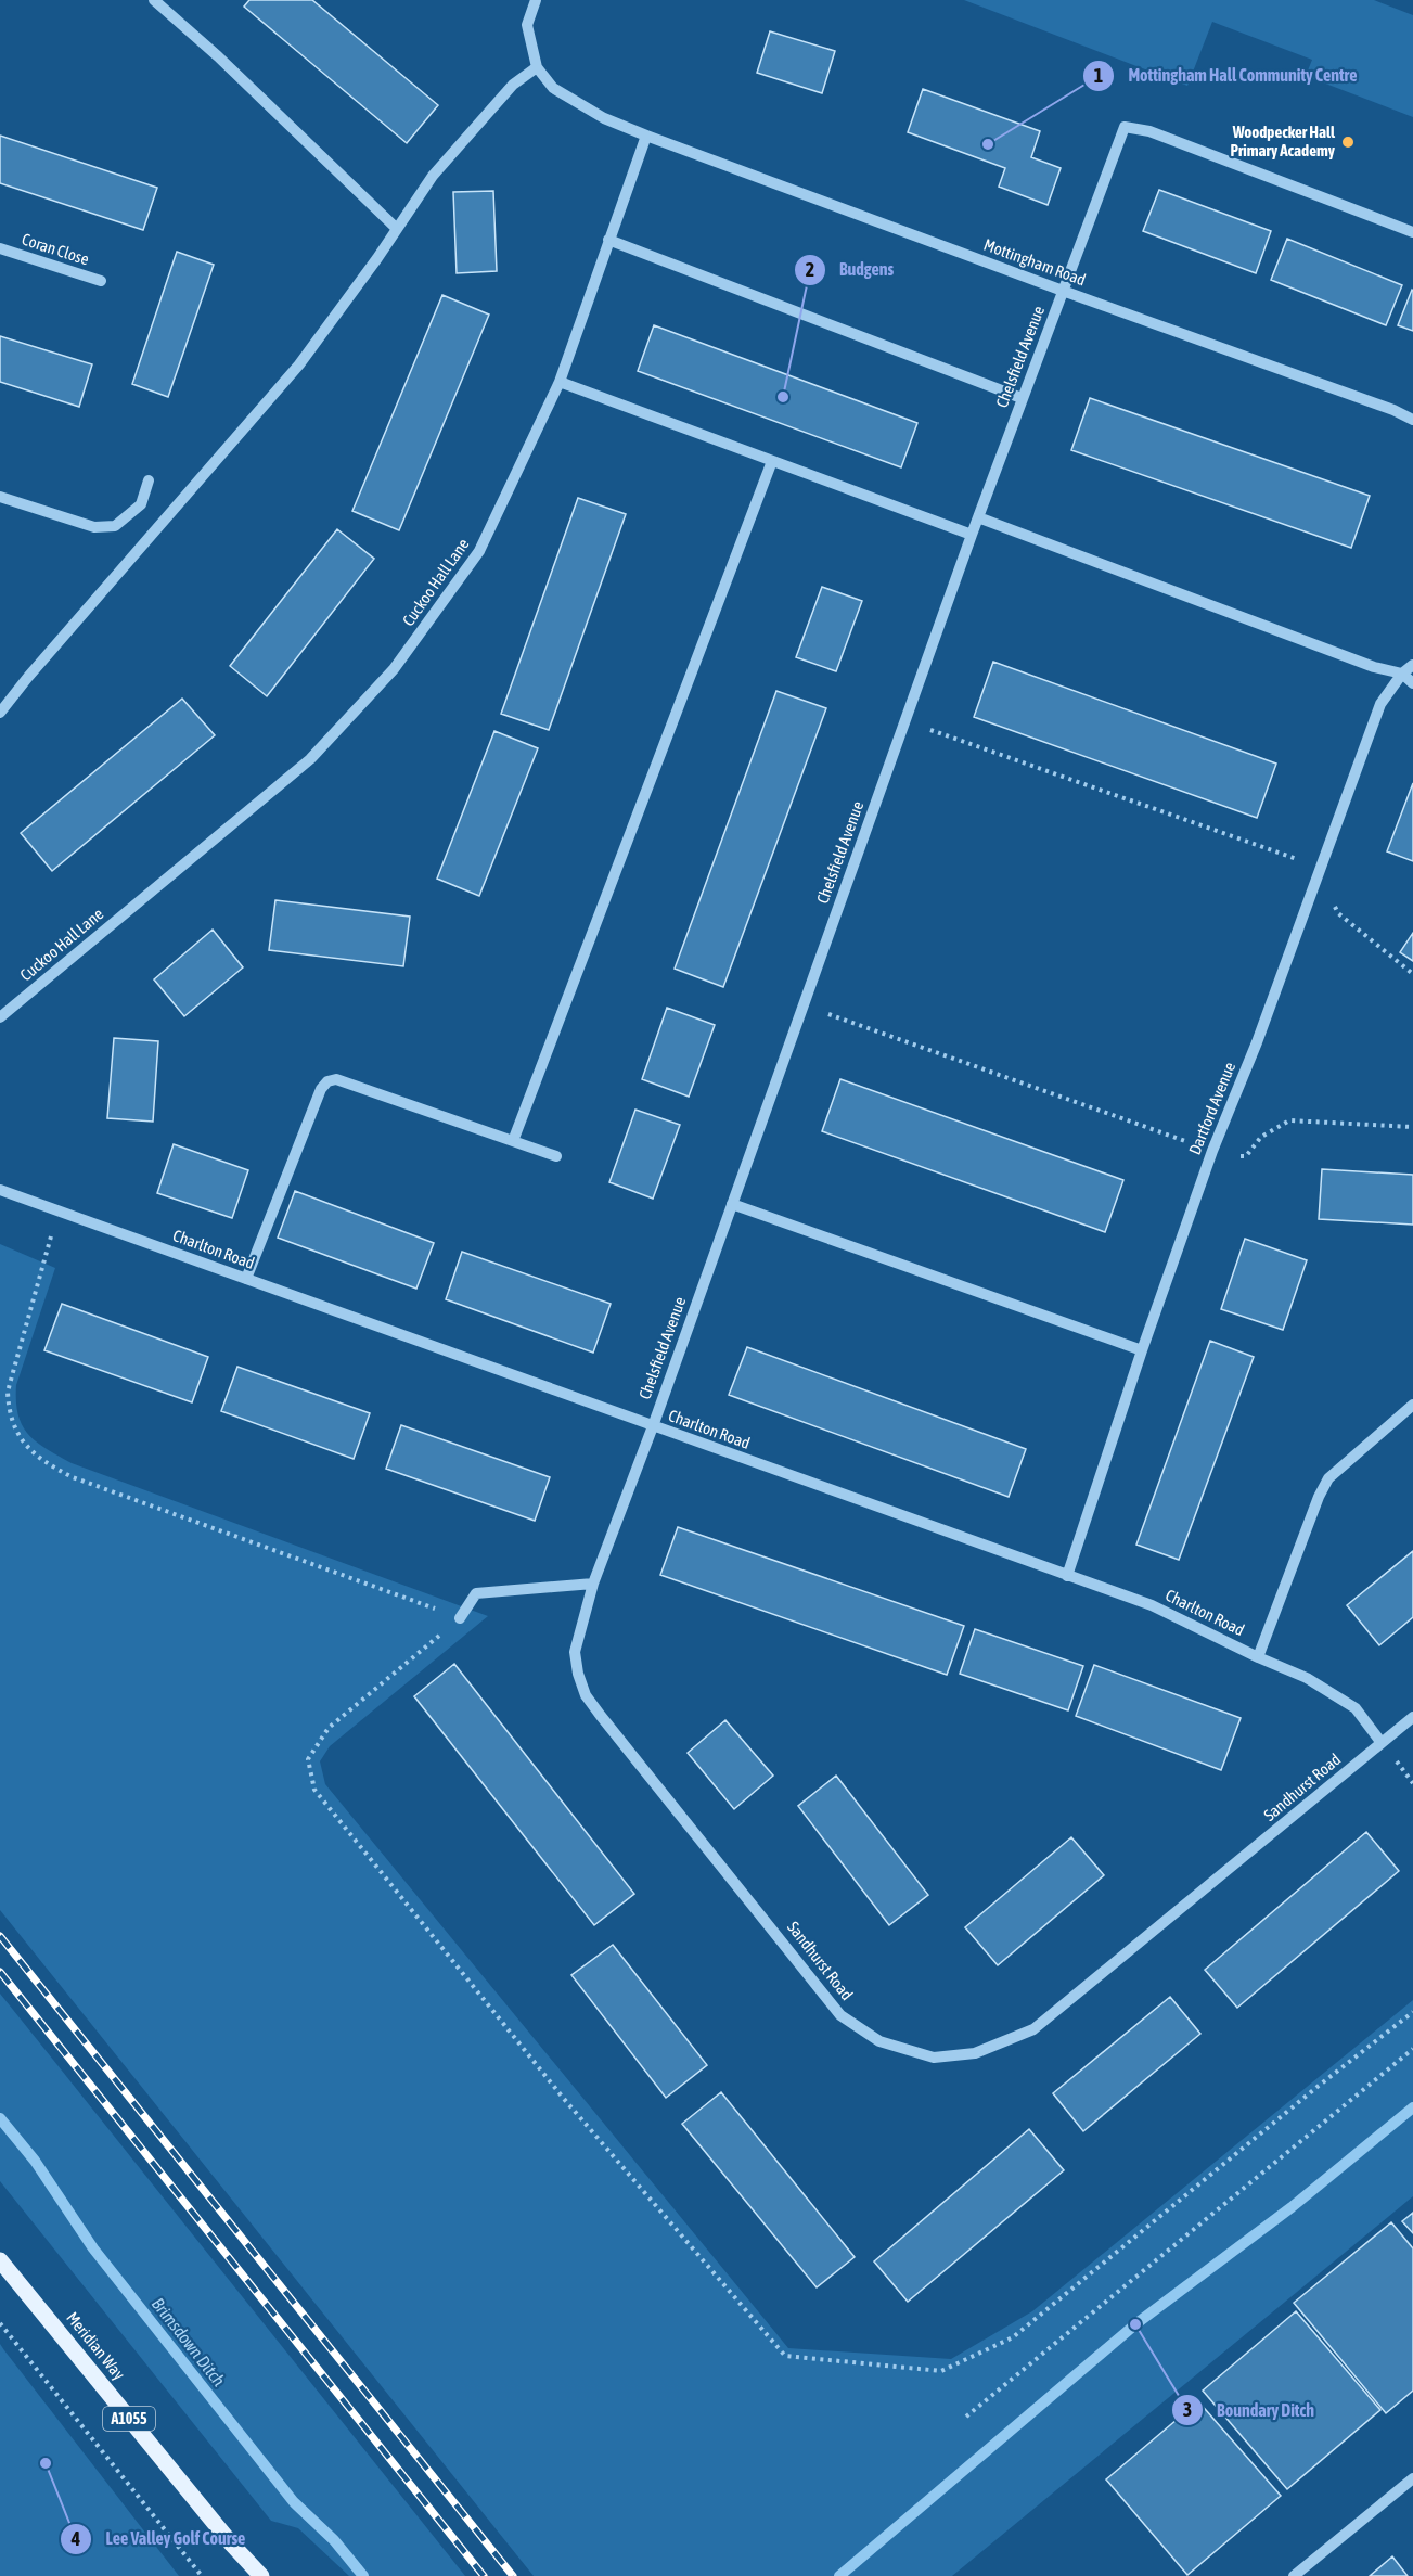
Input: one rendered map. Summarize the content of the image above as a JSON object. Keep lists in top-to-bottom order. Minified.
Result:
{"streets":{"main road":["Meridian Way","A1055"],"street":["Coran Close","Mottingham Road","Chelsfield Avenue","Cuckoo Hall Lane","Dartford Avenue","Charlton Road","Sandhurst Road"]},"crossings":[["Mottingham Road","Chelsfield Avenue"],["Mottingham Road","Cuckoo Hall Lane"],["Chelsfield Avenue","Charlton Road"],["Chelsfield Avenue","Sandhurst Road"],["Dartford Avenue","Charlton Road"],["Charlton Road","Sandhurst Road"]],"water":["Brimsdown Ditch"],"places":["Woodpecker Hall Primary Academy","Mottingham Hall Community Centre","Budgens","Boundary Ditch","Lee Valley Golf Course"]}
